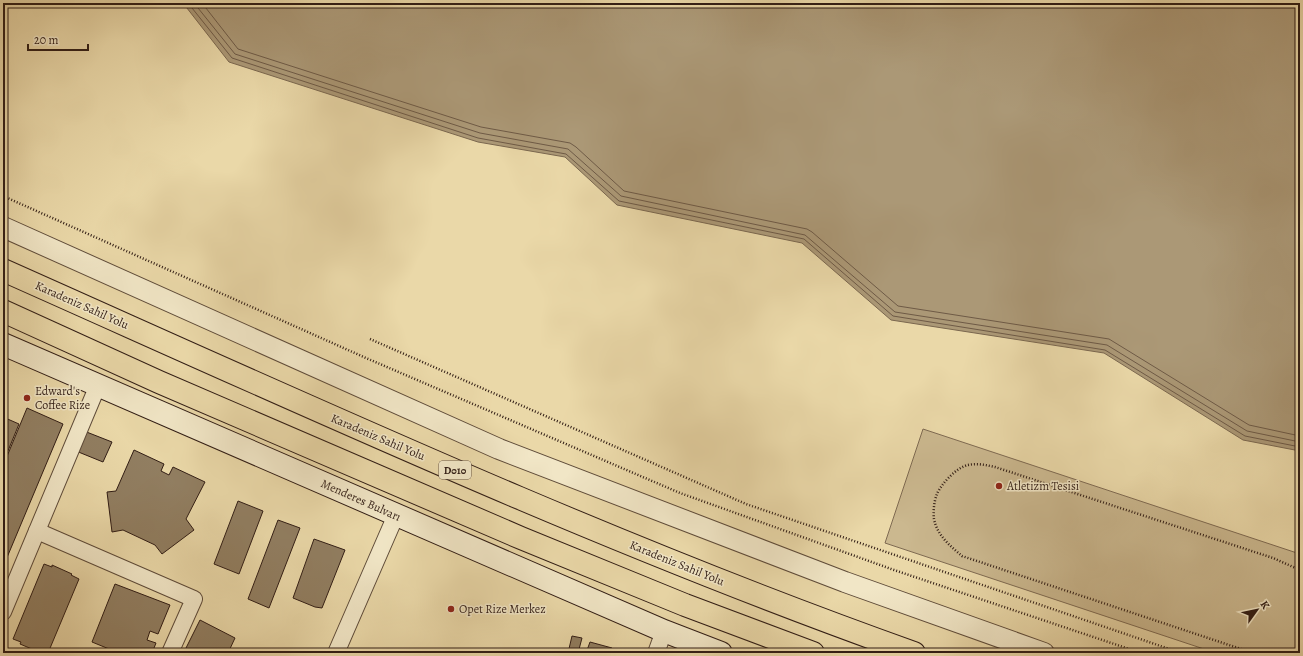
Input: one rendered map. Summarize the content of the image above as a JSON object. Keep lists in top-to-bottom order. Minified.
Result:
{"streets":{"highway":["Karadeniz Sahil Yolu","D010"],"main road":["Menderes Bulvarı"]},"places":["Edward's Coffee Rize","Atletizm Tesisi","Opet Rize Merkez"],"scale_bar":"20 m","north":"top right"}
